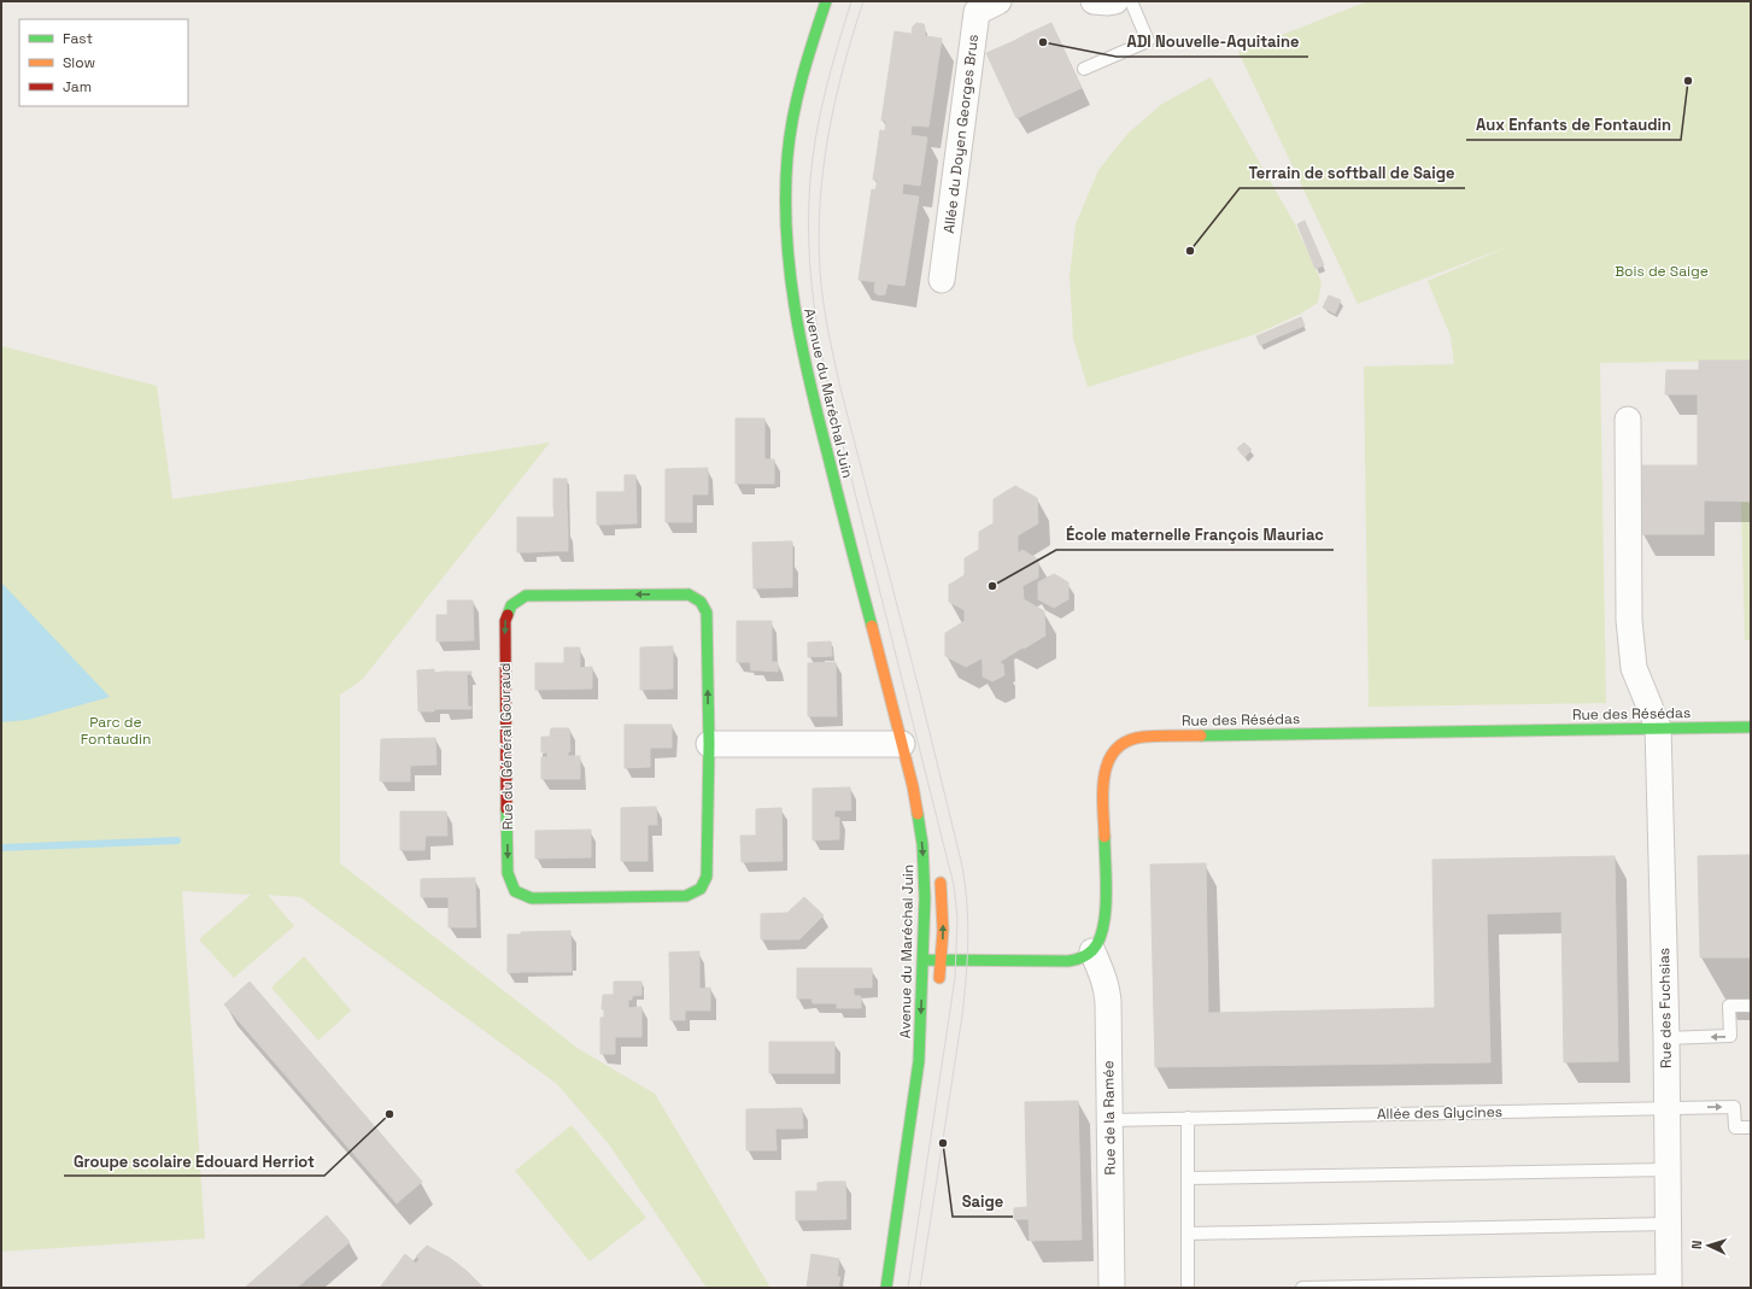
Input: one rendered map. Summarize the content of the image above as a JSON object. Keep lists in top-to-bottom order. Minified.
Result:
{"streets":{"street":["Allée du Doyen Georges Brus","Avenue du Maréchal Juin","Rue des Résédas","Rue du Général Gouraud","Rue des Fuchsias","Rue de la Ramée"],"lane":["Allée des Glycines"]},"crossings":[["Rue des Résédas","Rue des Fuchsias"],["Rue des Résédas","Rue de la Ramée"],["Rue des Fuchsias","Allée des Glycines"],["Allée des Glycines","Rue de la Ramée"]],"parks":["Bois de Saige","Parc de Fontaudin"],"places":["ADI Nouvelle-Aquitaine","Aux Enfants de Fontaudin","Terrain de softball de Saige","École maternelle François Mauriac","Groupe scolaire Edouard Herriot","Saige"],"legend":["Fast","Slow","Jam"],"north":"left"}
